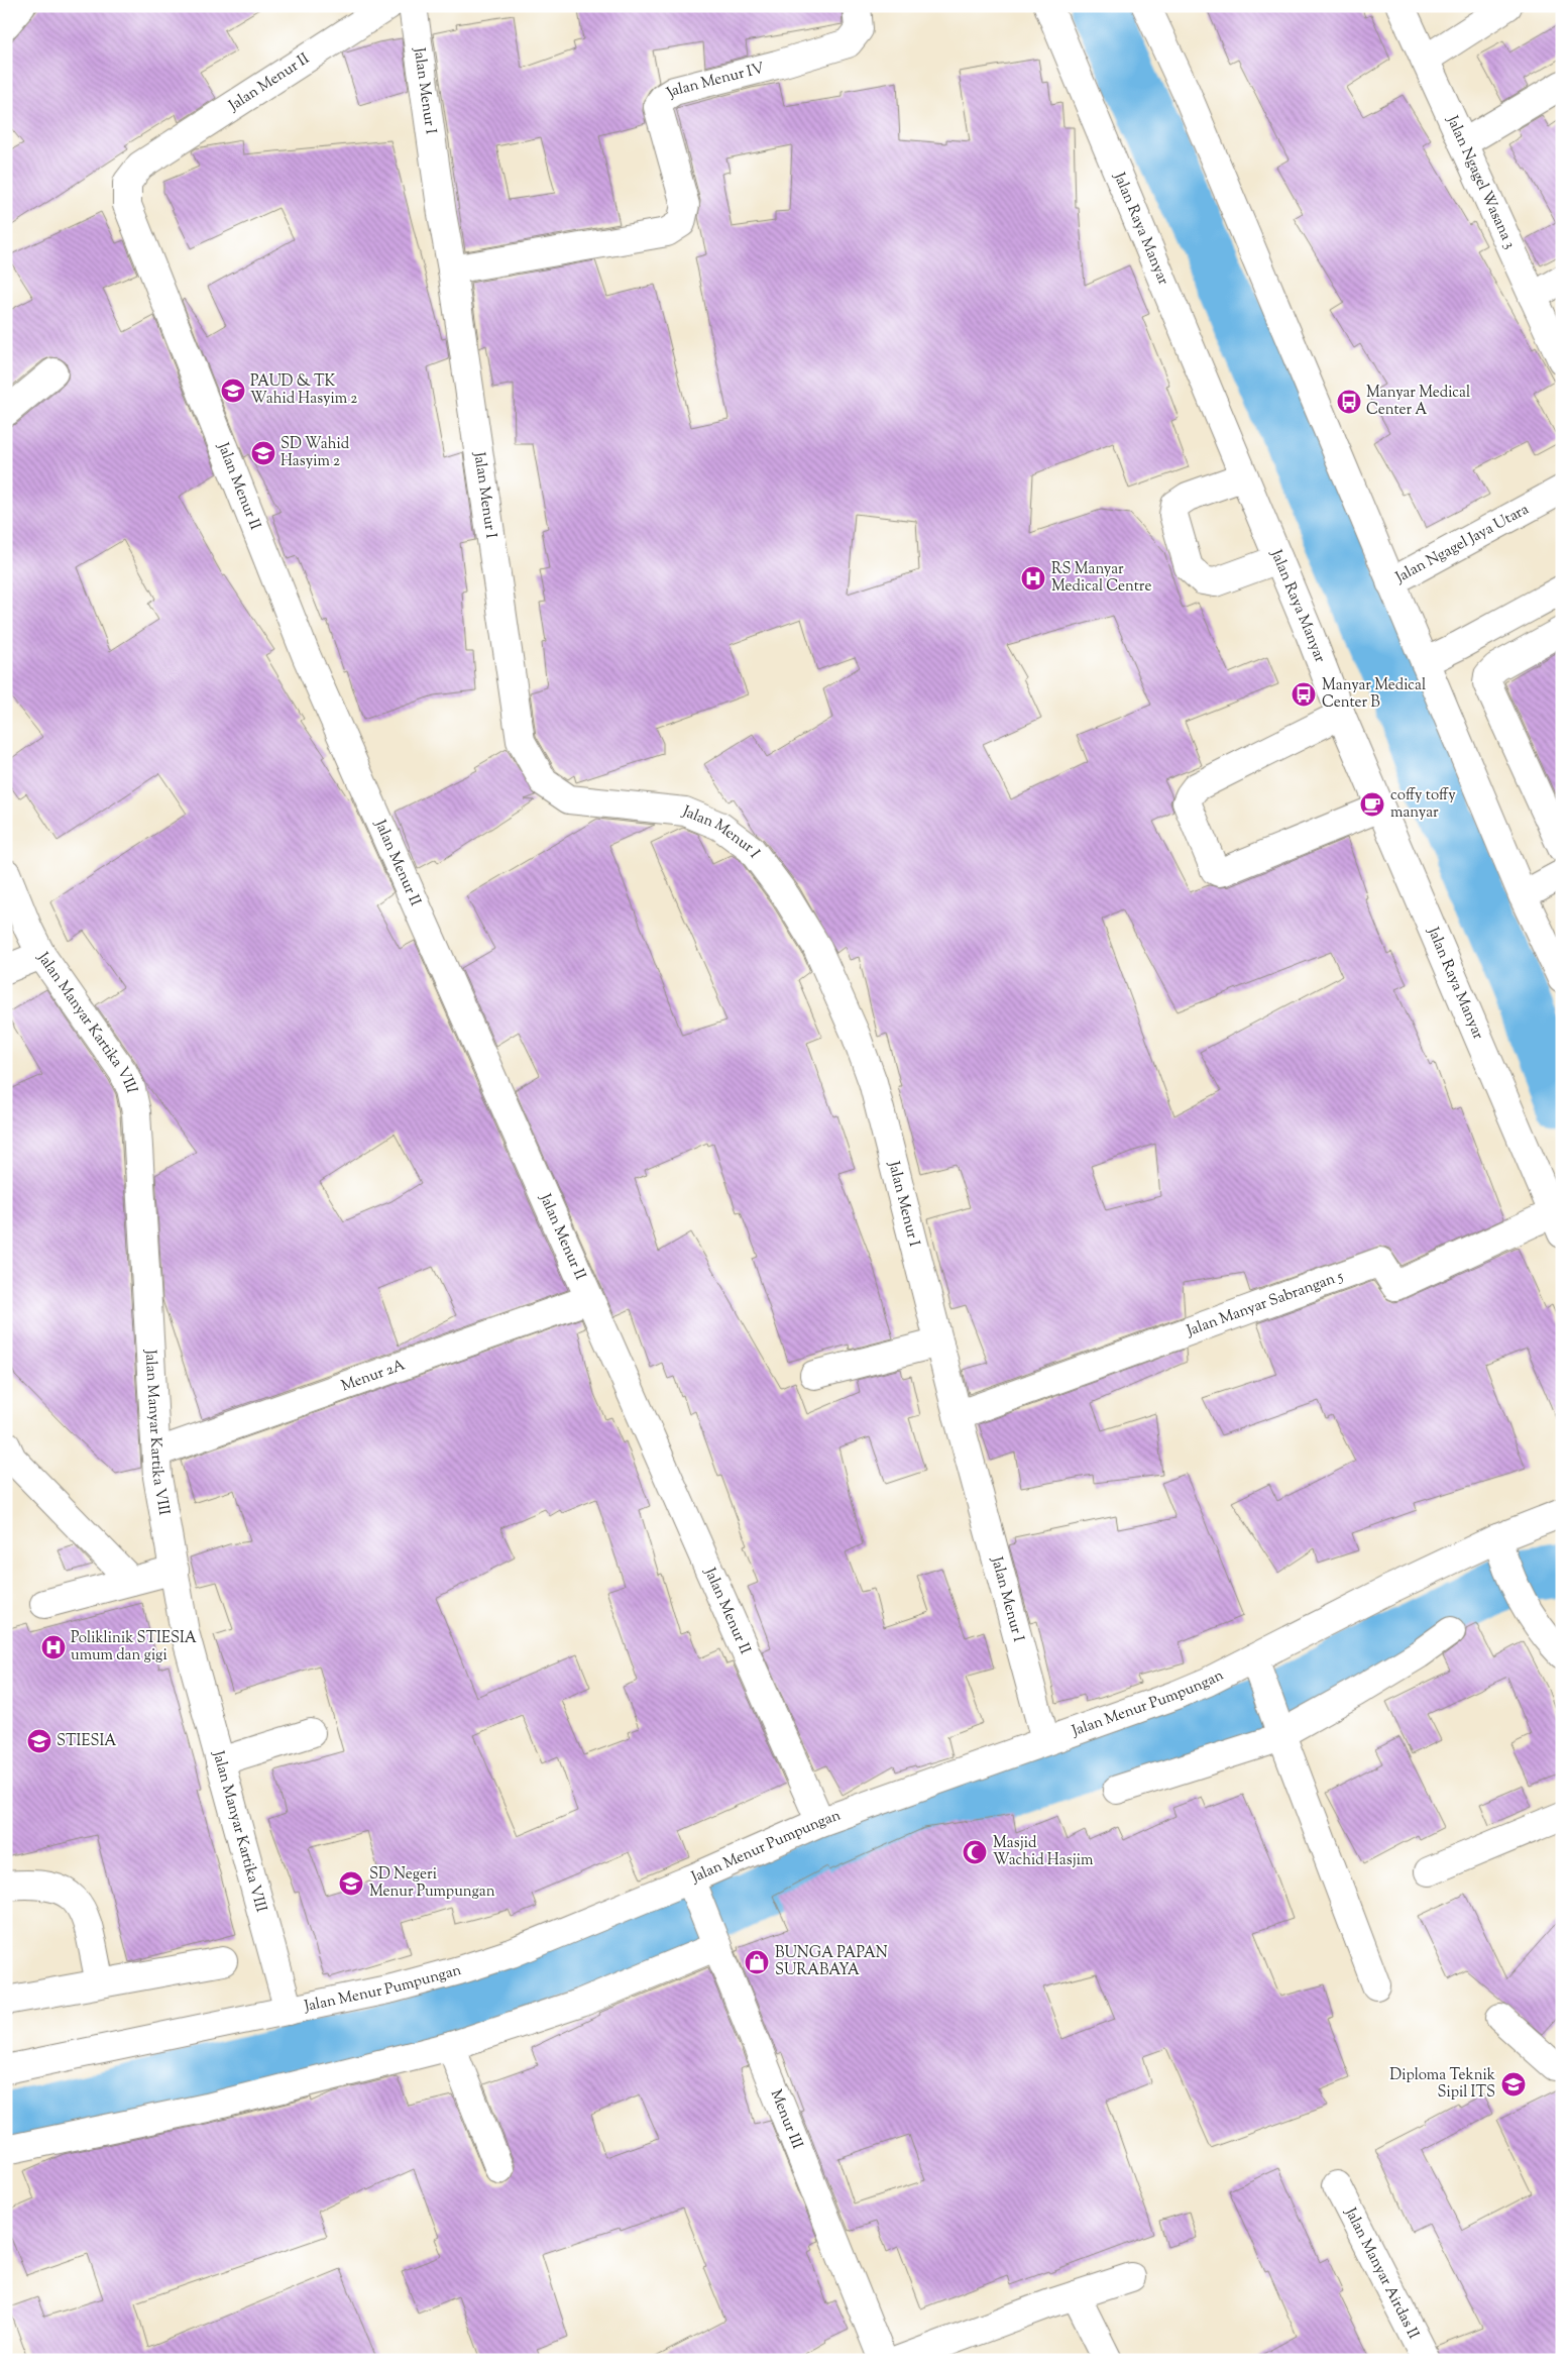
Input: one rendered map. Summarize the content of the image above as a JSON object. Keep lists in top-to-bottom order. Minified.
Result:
{"streets":{"street":["Jalan Menur II","Jalan Menur IV","Jalan Menur I","Jalan Ngagel Wasana 3","Jalan Raya Manyar","Jalan Ngagel Jaya Utara","Jalan Manyar Kartika VIII","Jalan Manyar Sabrangan 5","Menur 2A","Jalan Menur Pumpungan","Menur III","Jalan Manyar Airdas II"]},"crossings":[["Jalan Menur II","Menur 2A"],["Jalan Menur II","Jalan Menur Pumpungan"],["Jalan Menur IV","Jalan Menur I"],["Jalan Menur I","Jalan Manyar Sabrangan 5"],["Jalan Menur I","Jalan Menur Pumpungan"],["Jalan Raya Manyar","Jalan Manyar Sabrangan 5"],["Jalan Manyar Kartika VIII","Menur 2A"],["Jalan Manyar Kartika VIII","Jalan Menur Pumpungan"],["Jalan Menur Pumpungan","Menur III"]],"places":{"school or university":["PAUD & TK Wahid Hasyim 2","SD Wahid Hasyim 2","STIESIA","SD Negeri Menur Pumpungan","Diploma Teknik Sipil ITS"],"bus stop":["Manyar Medical Center A","Manyar Medical Center B"],"hospital":["RS Manyar Medical Centre","Poliklinik STIESIA umum dan gigi"],"cafe":["coffy toffy manyar"],"mosque":["Masjid Wachid Hasjim"],"shop":["BUNGA PAPAN SURABAYA"]}}
